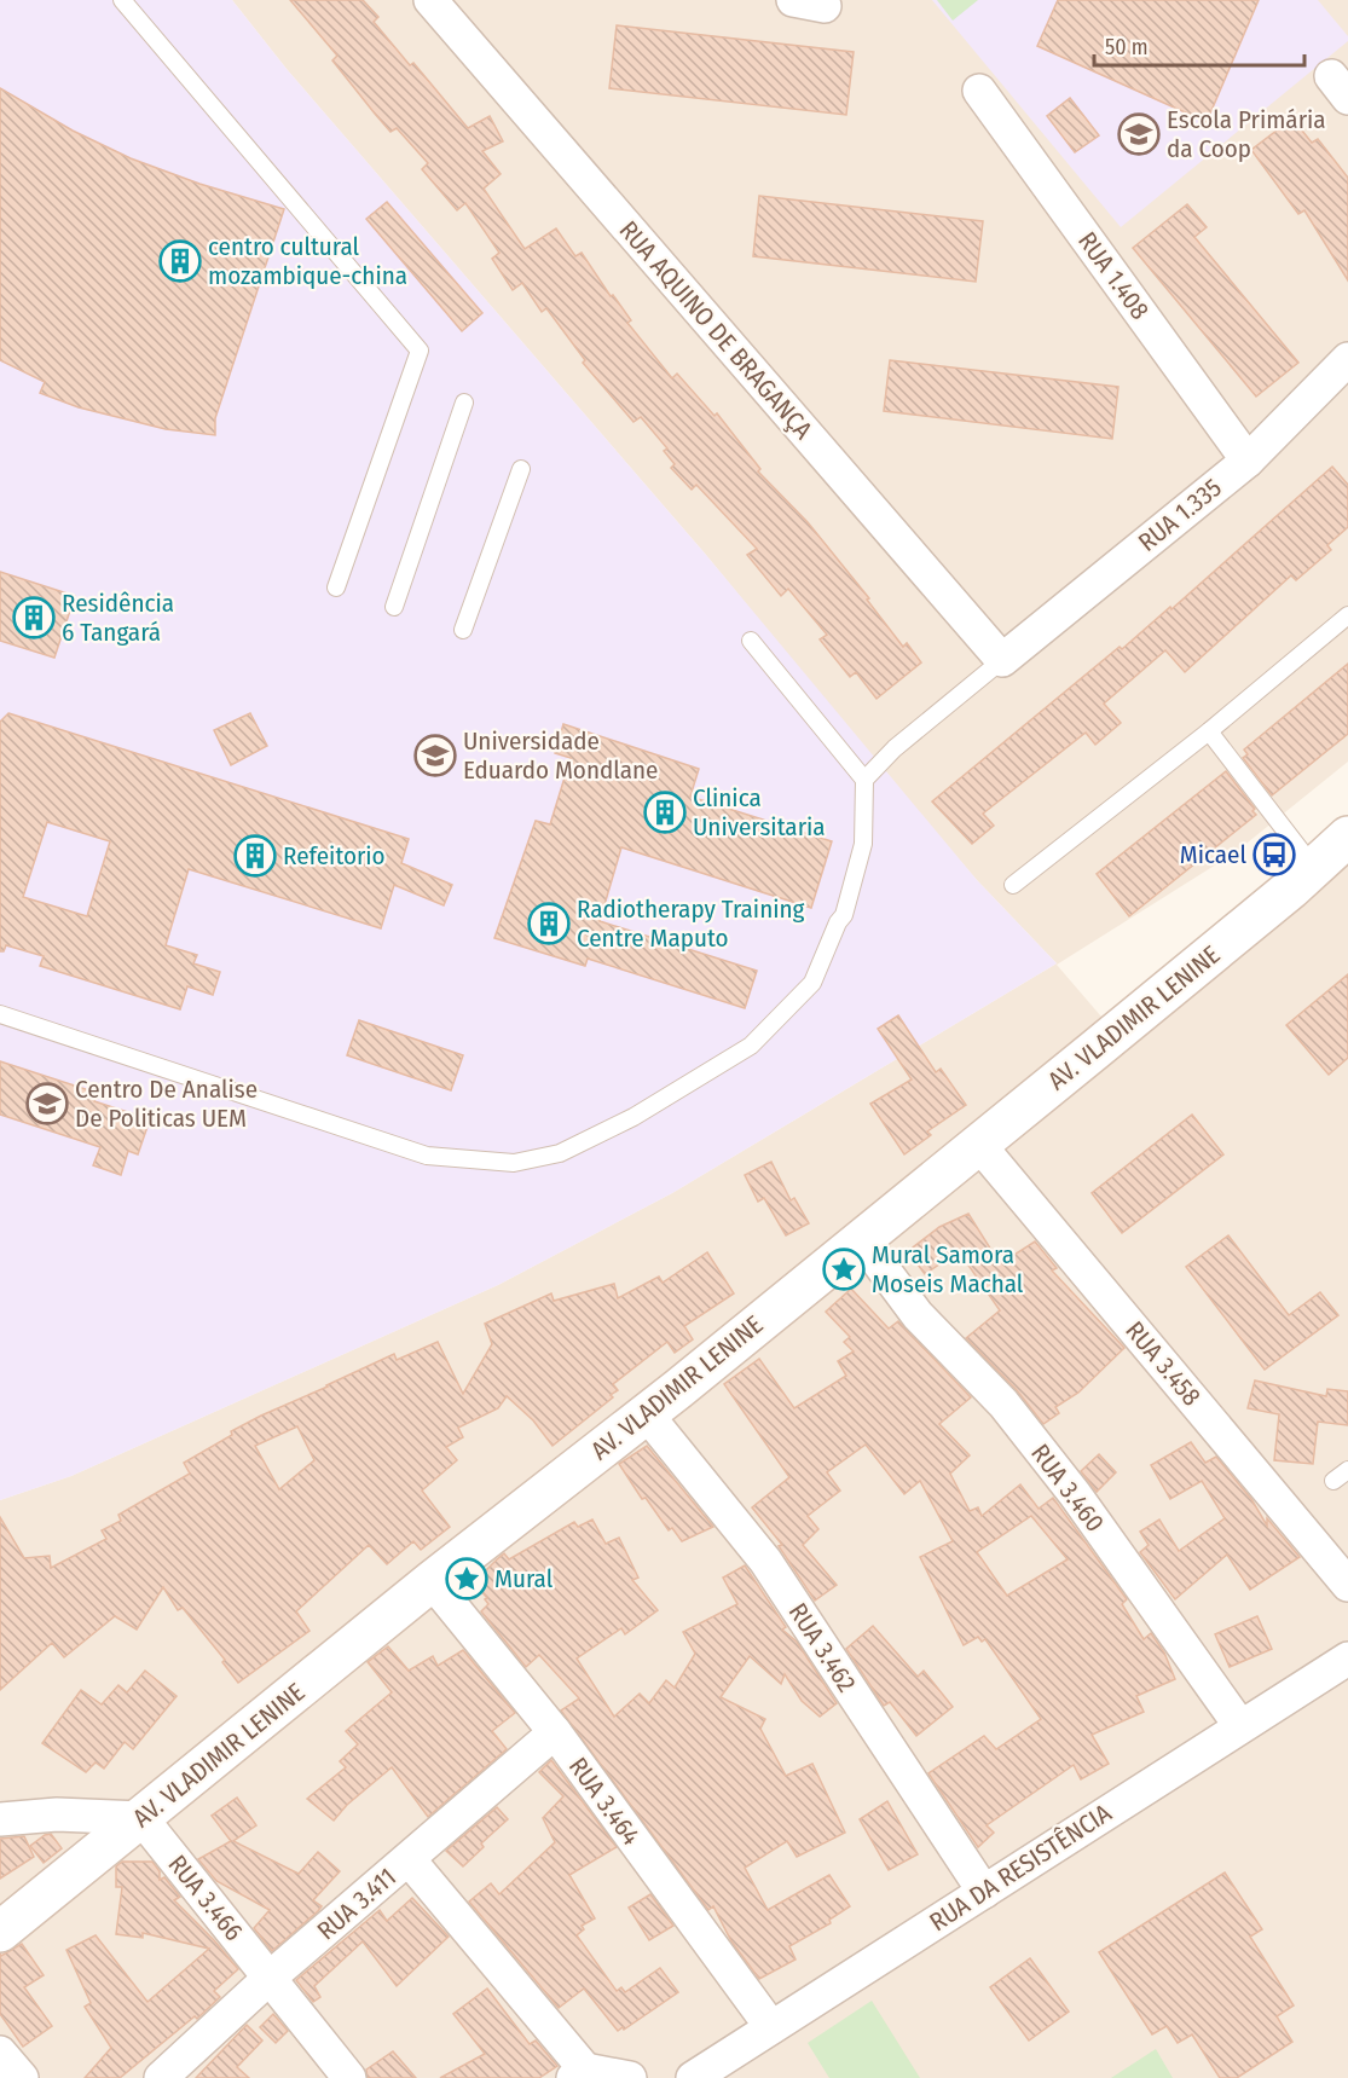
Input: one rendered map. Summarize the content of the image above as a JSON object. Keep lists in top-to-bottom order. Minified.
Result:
{"streets":{"main road":["AV. VLADIMIR LENINE"],"street":["RUA 1.408","RUA AQUINO DE BRAGANÇA","RUA 1.335","RUA 3.458","RUA 3.460","RUA 3.462","RUA 3.464","RUA DA RESISTÊNCIA","RUA 3.466","RUA 3.411"]},"crossings":[["RUA 1.408","RUA 1.335"],["RUA AQUINO DE BRAGANÇA","RUA 1.335"],["AV. VLADIMIR LENINE","RUA 3.458"],["AV. VLADIMIR LENINE","RUA 3.462"],["AV. VLADIMIR LENINE","RUA 3.464"],["AV. VLADIMIR LENINE","RUA 3.466"],["RUA 3.460","RUA DA RESISTÊNCIA"],["RUA 3.462","RUA DA RESISTÊNCIA"],["RUA 3.464","RUA DA RESISTÊNCIA"],["RUA 3.464","RUA 3.411"],["RUA 3.466","RUA 3.411"]],"places":{"school or university":["Escola Primária da Coop","Universidade Eduardo Mondlane","Centro De Analise De Politicas UEM"],"building":["centro cultural mozambique-china","Residência 6 Tangará","Clinica Universitaria","Refeitorio","Radiotherapy Training Centre Maputo"],"bus stop":["Micael"],"place":["Mural Samora Moseis Machal","Mural"]},"scale_bar":"50 m"}
